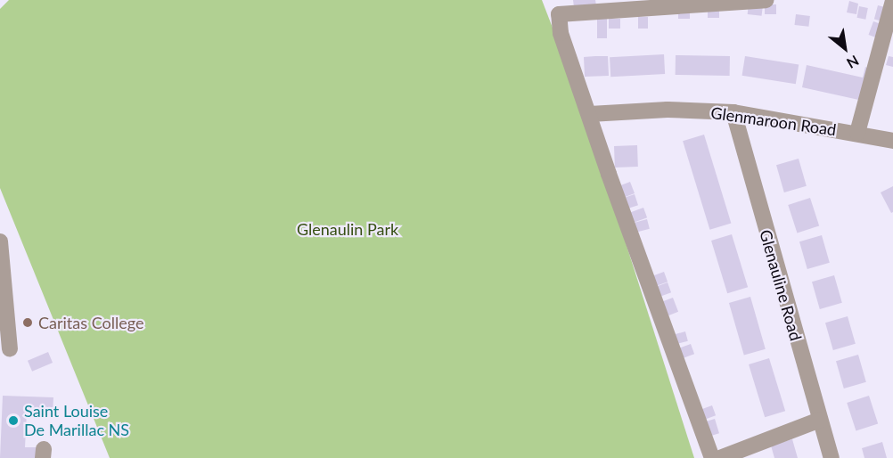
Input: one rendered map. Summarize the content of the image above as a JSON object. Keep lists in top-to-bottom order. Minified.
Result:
{"streets":{"street":["Glenmaroon Road","Glenauline Road"]},"crossings":[["Glenmaroon Road","Glenauline Road"]],"parks":["Glenaulin Park"],"places":["Caritas College","Saint Louise De Marillac NS"],"north":"bottom right"}
